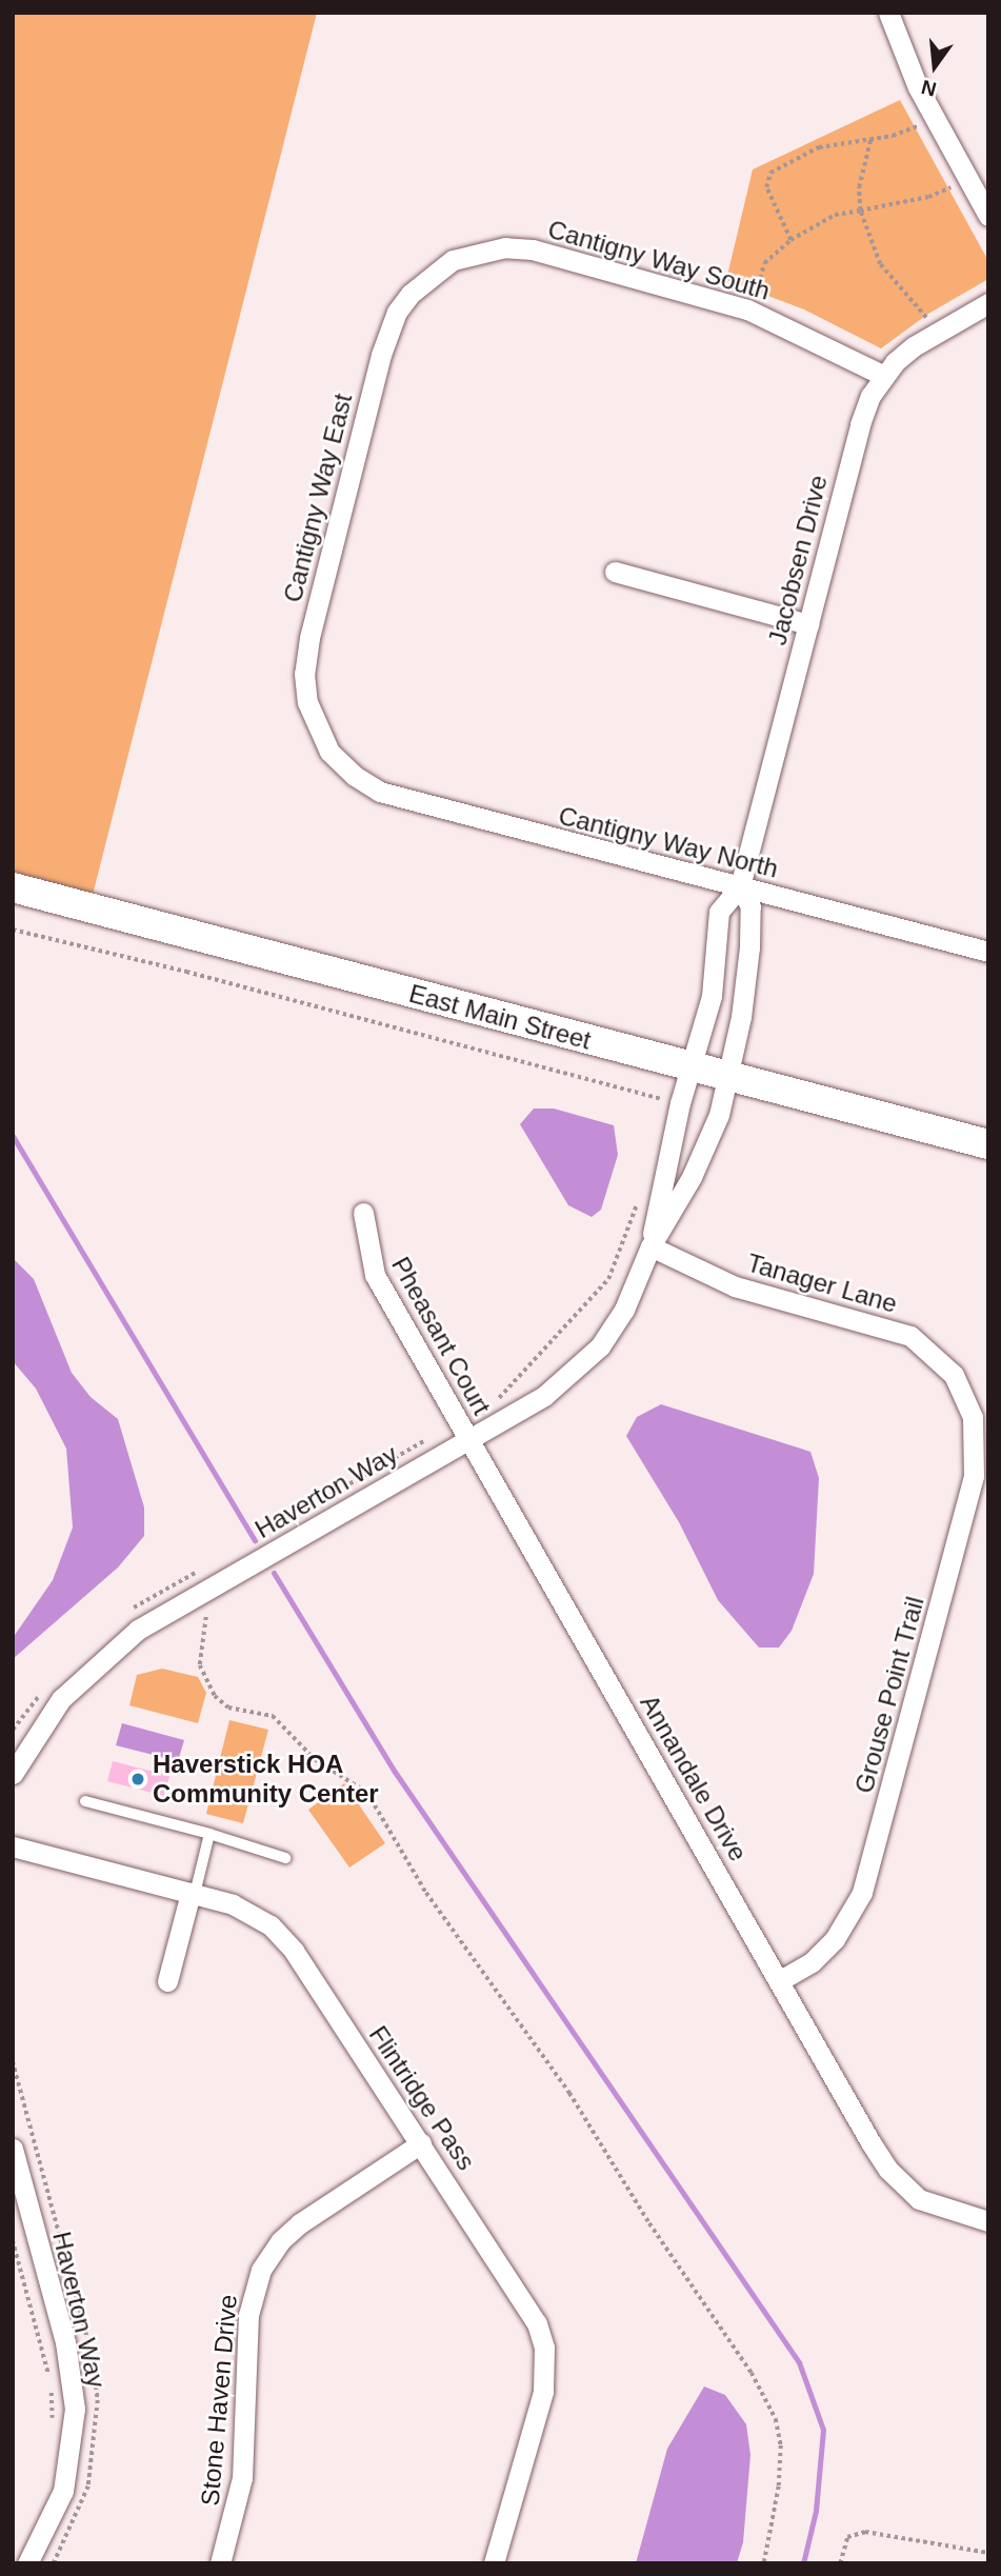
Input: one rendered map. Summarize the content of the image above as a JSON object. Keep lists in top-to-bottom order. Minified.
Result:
{"streets":{"main road":["East Main Street"],"street":["Cantigny Way South","Cantigny Way East","Jacobsen Drive","Cantigny Way North","Tanager Lane","Pheasant Court","Haverton Way","Grouse Point Trail","Annandale Drive","Flintridge Pass","Stone Haven Drive"]},"crossings":[["Cantigny Way South","Cantigny Way East"],["Cantigny Way South","Jacobsen Drive"],["Cantigny Way East","Cantigny Way North"],["Jacobsen Drive","Cantigny Way North"],["Jacobsen Drive","East Main Street"],["Jacobsen Drive","Haverton Way"],["East Main Street","Haverton Way"],["Tanager Lane","Haverton Way"],["Tanager Lane","Grouse Point Trail"],["Pheasant Court","Haverton Way"],["Pheasant Court","Annandale Drive"],["Haverton Way","Annandale Drive"],["Grouse Point Trail","Annandale Drive"],["Flintridge Pass","Stone Haven Drive"]],"places":["Haverstick HOA Community Center"],"north":"bottom"}
